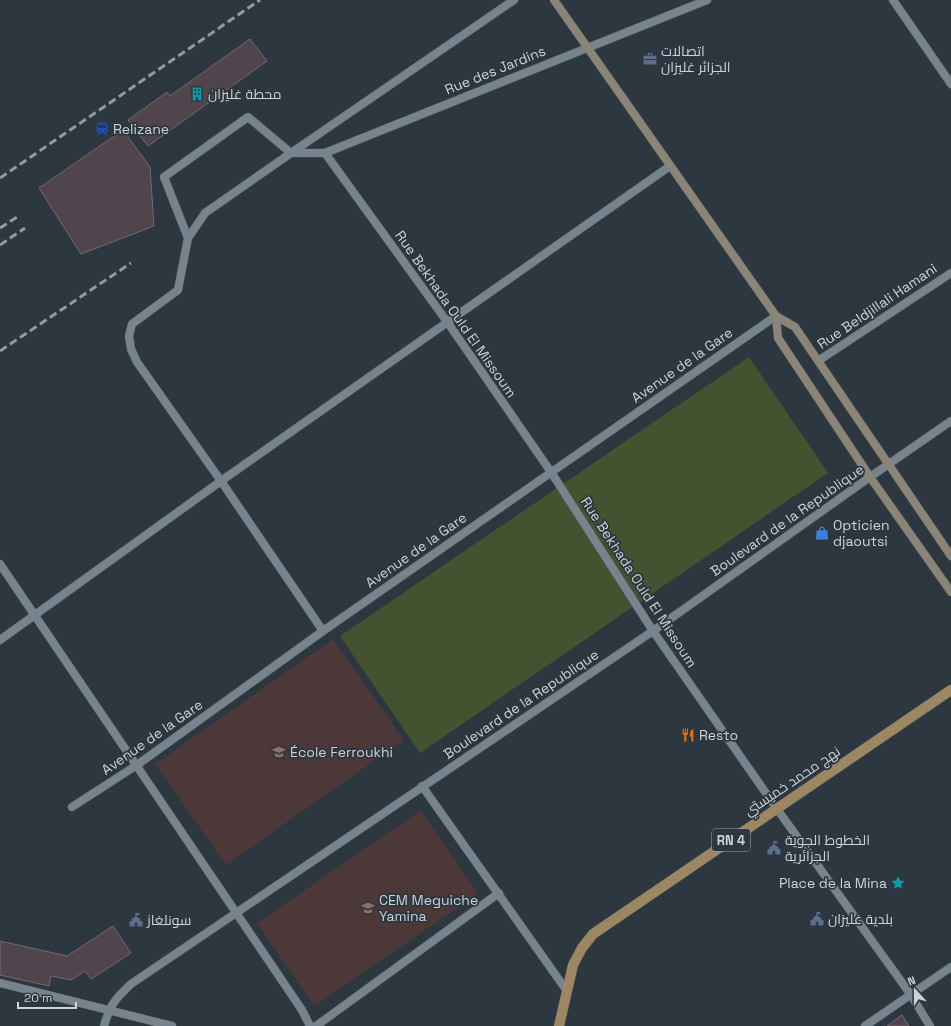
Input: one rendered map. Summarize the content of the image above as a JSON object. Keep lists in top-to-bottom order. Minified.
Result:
{"streets":{"main road":["نهج محمد خميستي","RN 4"],"street":["Rue des Jardins","Rue Beldjillali Hamani","Rue Bekhada Ould El Missoum","Avenue de la Gare","Boulevard de la Republique"]},"crossings":[["Rue des Jardins","Rue Bekhada Ould El Missoum"],["Rue Bekhada Ould El Missoum","Avenue de la Gare"],["Rue Bekhada Ould El Missoum","Boulevard de la Republique"],["Rue Bekhada Ould El Missoum","نهج محمد خميستي"]],"places":{"office":["اتصالات الجزائر غليزان"],"building":["محطة غليزان"],"station":["Relizane"],"shop":["Opticien djaoutsi"],"restaurant":["Resto"],"school or university":["École Ferroukhi","CEM Meguiche Yamina"],"public building":["الخطوط الجوية الجزائرية","بلدية غليزان","سونلغاز"],"place":["Place de la Mina"]},"scale_bar":"20 m","north":"top"}
